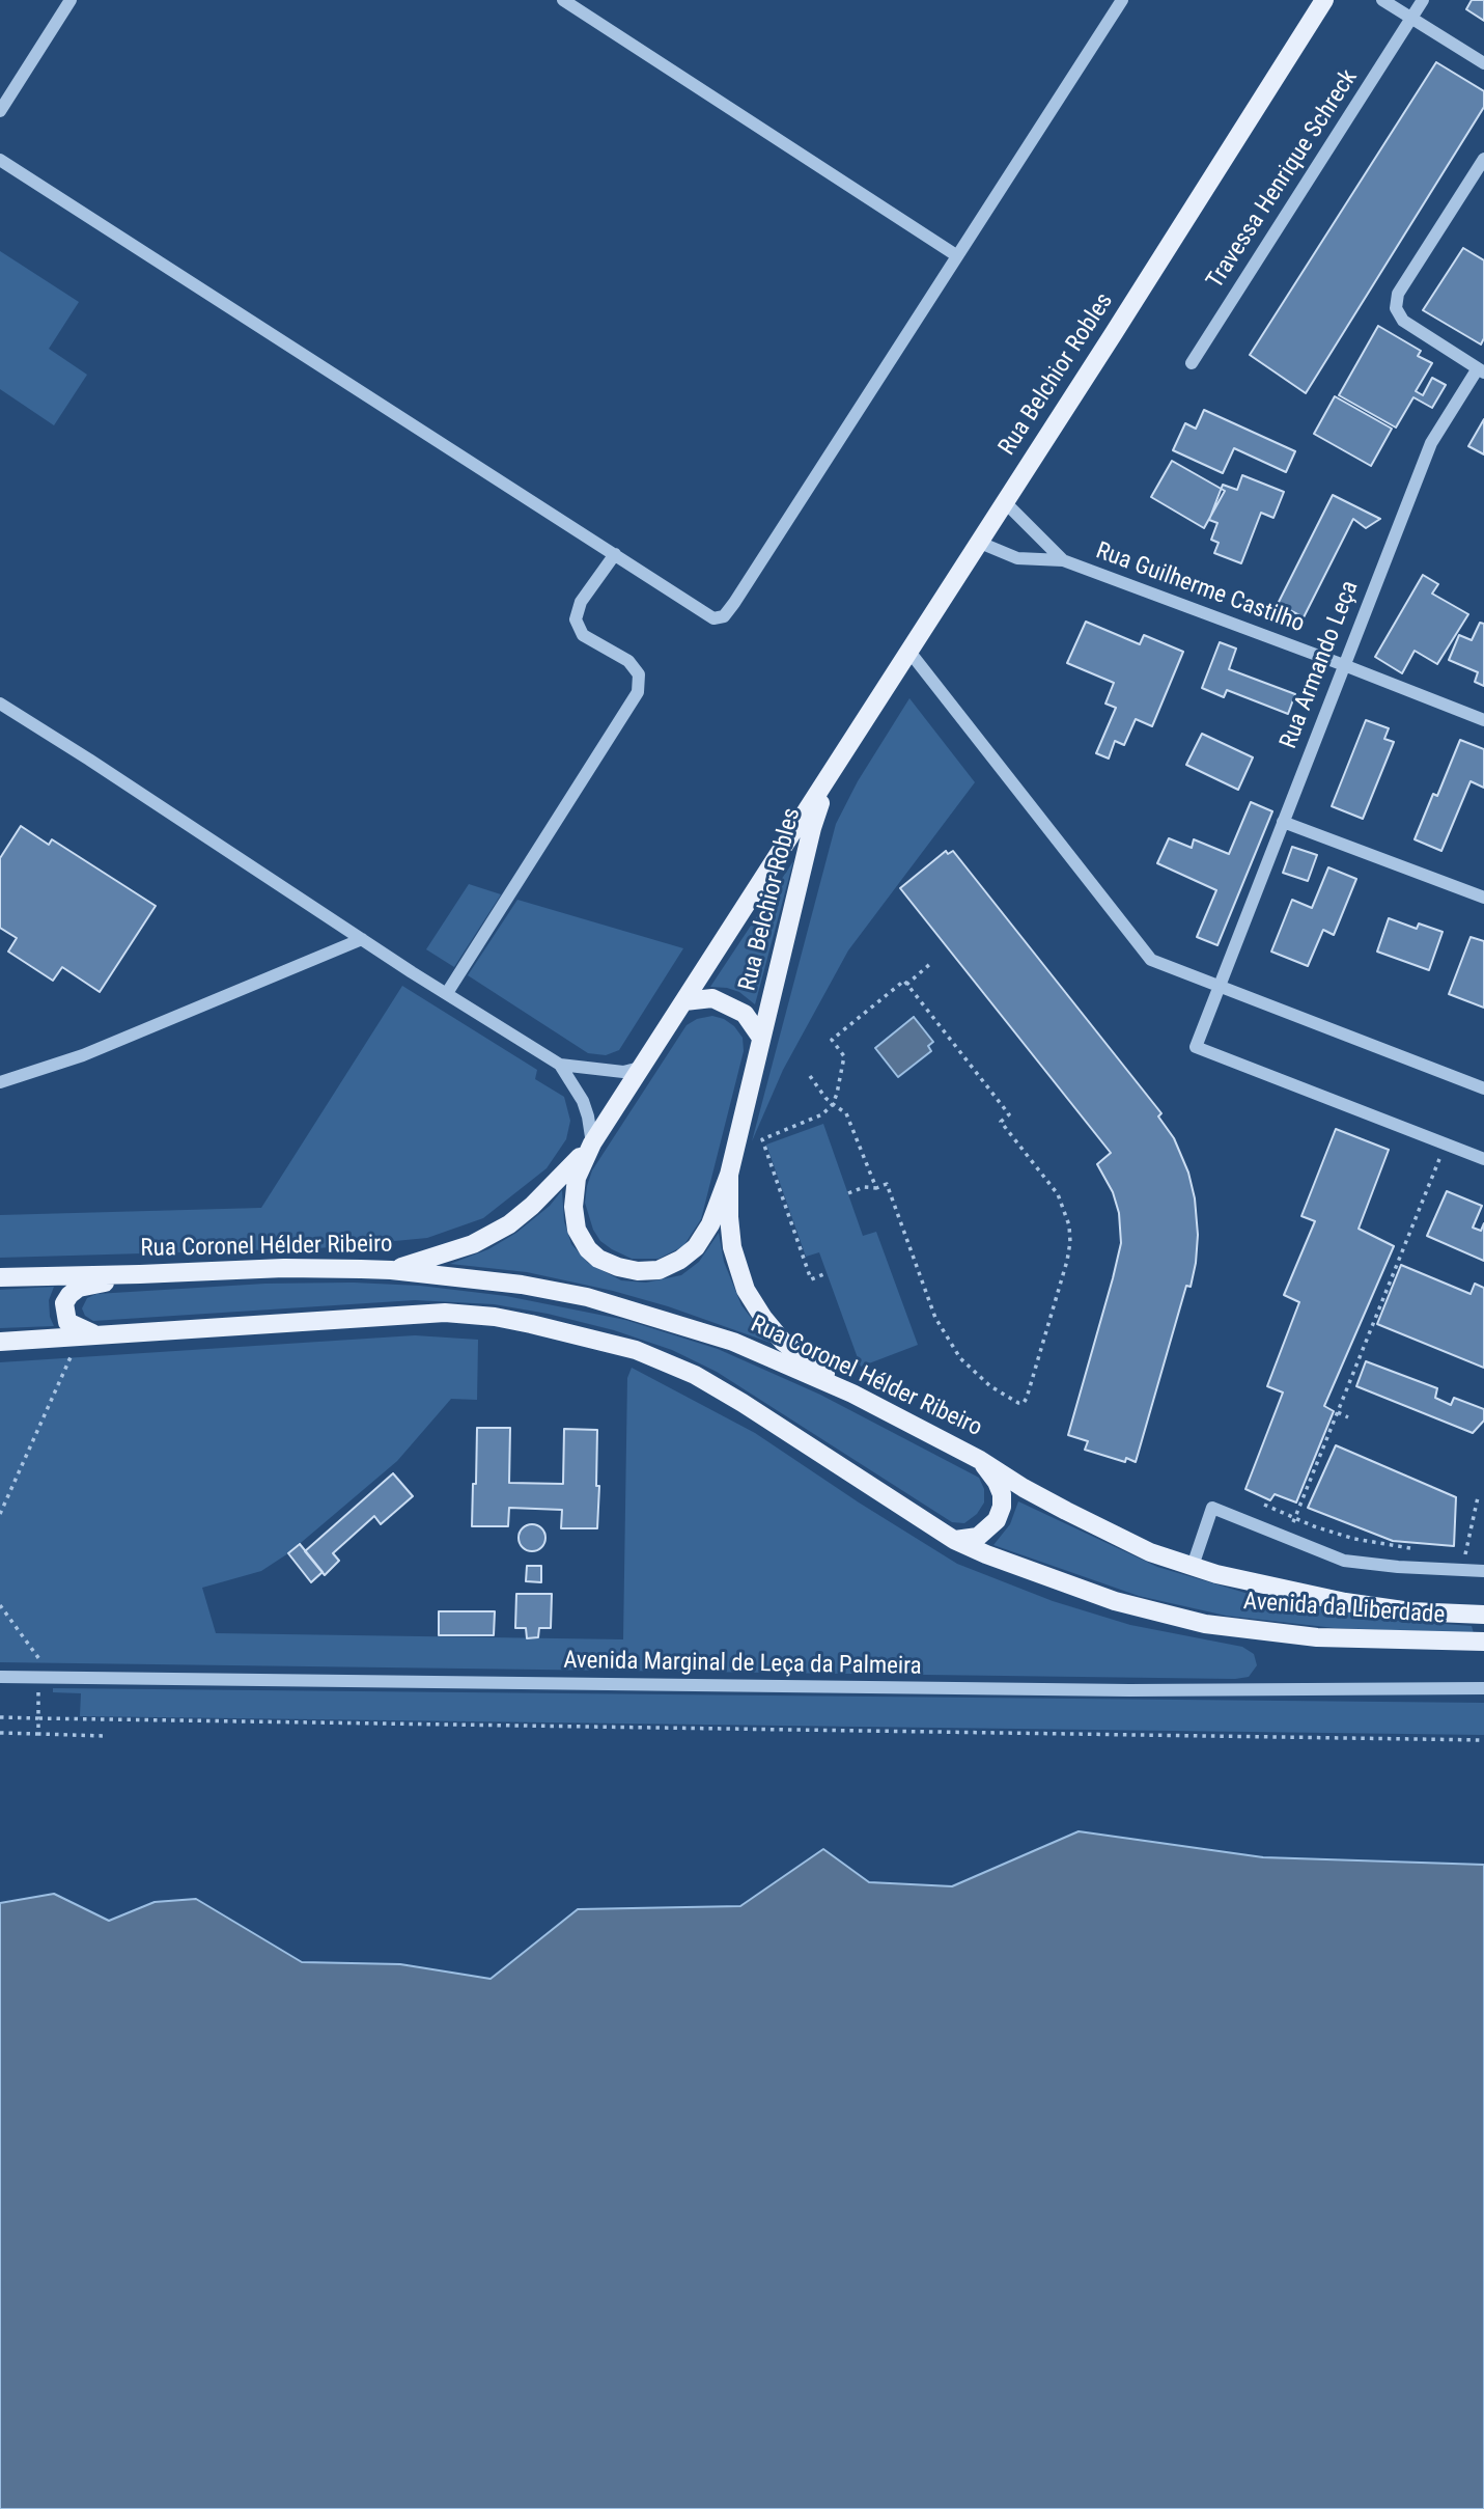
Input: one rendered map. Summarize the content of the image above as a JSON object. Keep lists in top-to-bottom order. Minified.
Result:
{"streets":{"main road":["Rua Belchior Robles","Rua Coronel Hélder Ribeiro","Avenida da Liberdade"],"street":["Travessa Henrique Schreck","Rua Guilherme Castilho","Rua Armando Leça","Avenida Marginal de Leça da Palmeira"]},"crossings":[["Rua Belchior Robles","Rua Guilherme Castilho"],["Rua Belchior Robles","Rua Coronel Hélder Ribeiro"],["Rua Guilherme Castilho","Rua Armando Leça"],["Rua Coronel Hélder Ribeiro","Avenida da Liberdade"]]}
